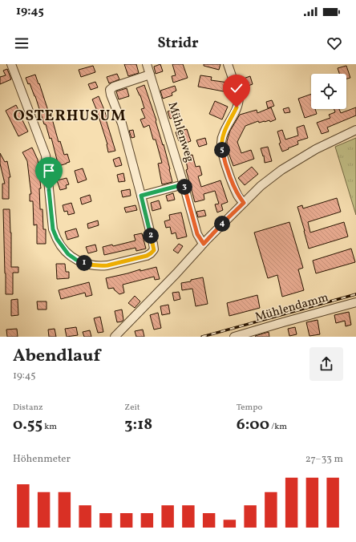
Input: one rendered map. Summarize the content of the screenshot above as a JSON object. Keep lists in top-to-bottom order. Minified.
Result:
{"streets":{"street":["Mühlenweg","Mühlendamm"]},"districts":["OSTERHUSUM"],"page":{"status":"19:45","header":"Stridr","pins":["5","3","4","2","1"],"heading":["Abendlauf","19:45"],"stats":[["Distanz","0.55 km"],["Zeit","3:18"],["Tempo","6:00 /km"]],"chart":["Höhenmeter","27–33 m"]}}
